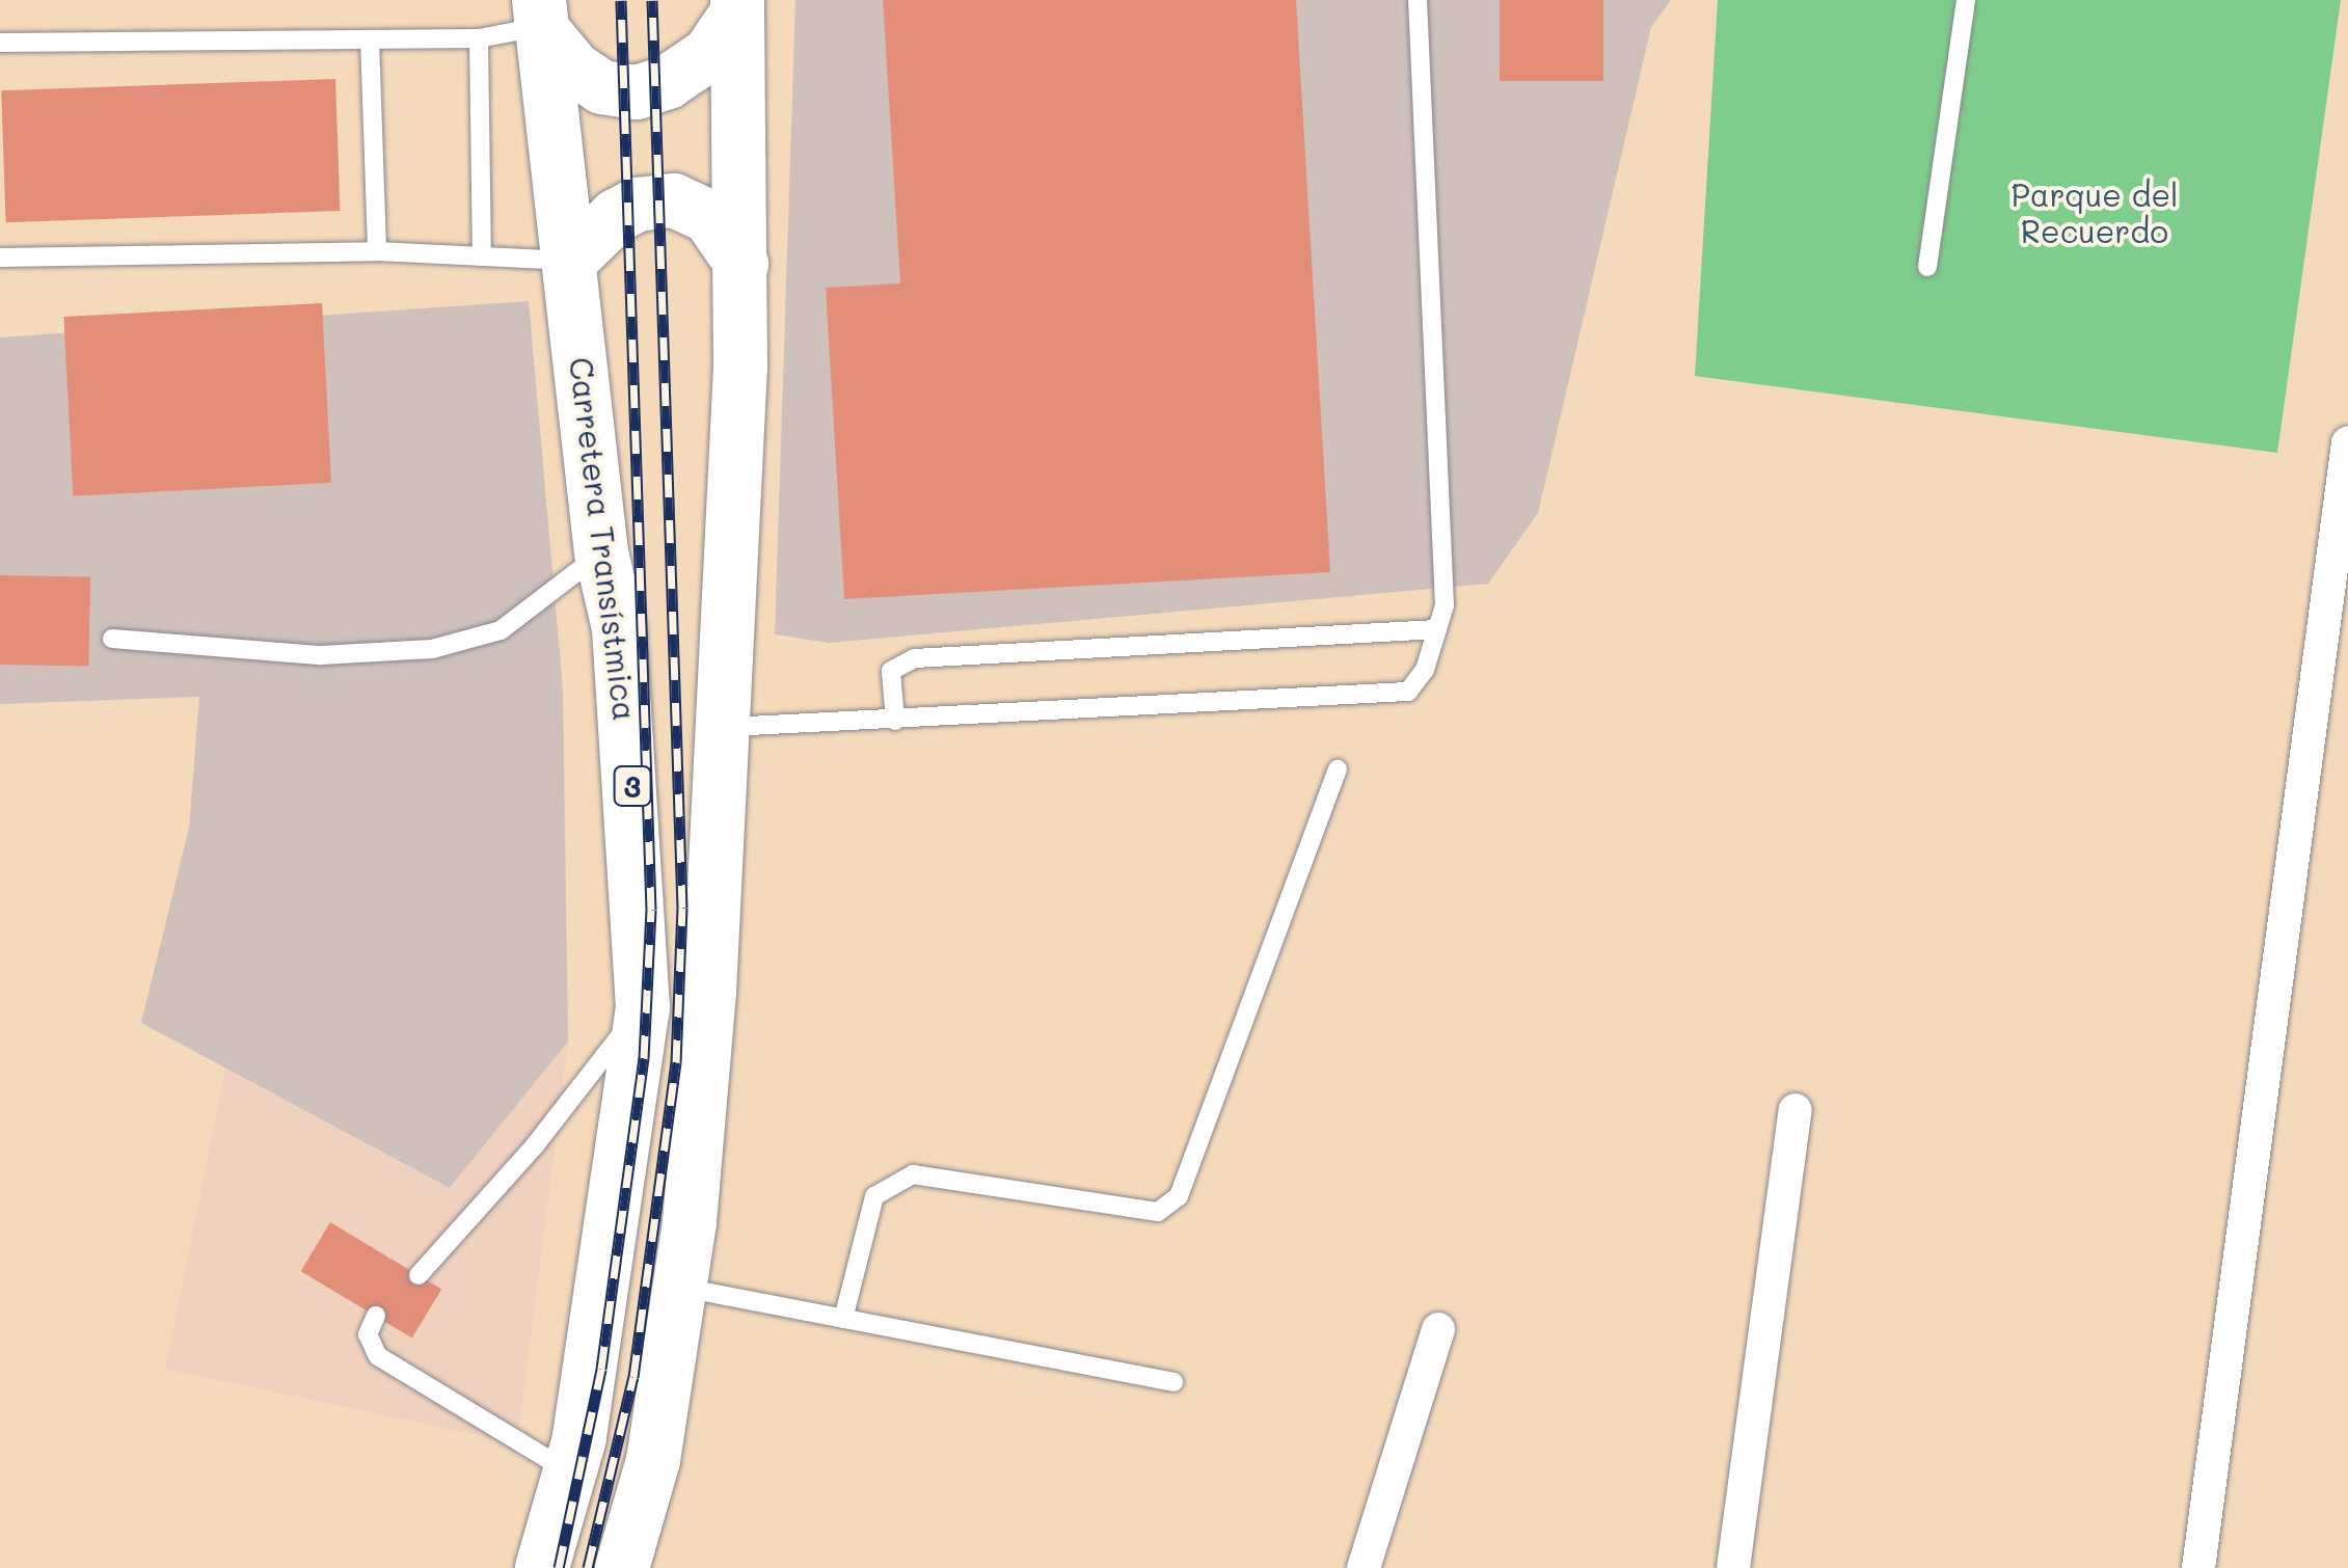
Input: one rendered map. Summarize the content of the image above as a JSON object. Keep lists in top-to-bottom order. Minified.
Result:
{"streets":{"main road":["Carretera Transístmica","3"]},"parks":["Parque del Recuerdo"]}
